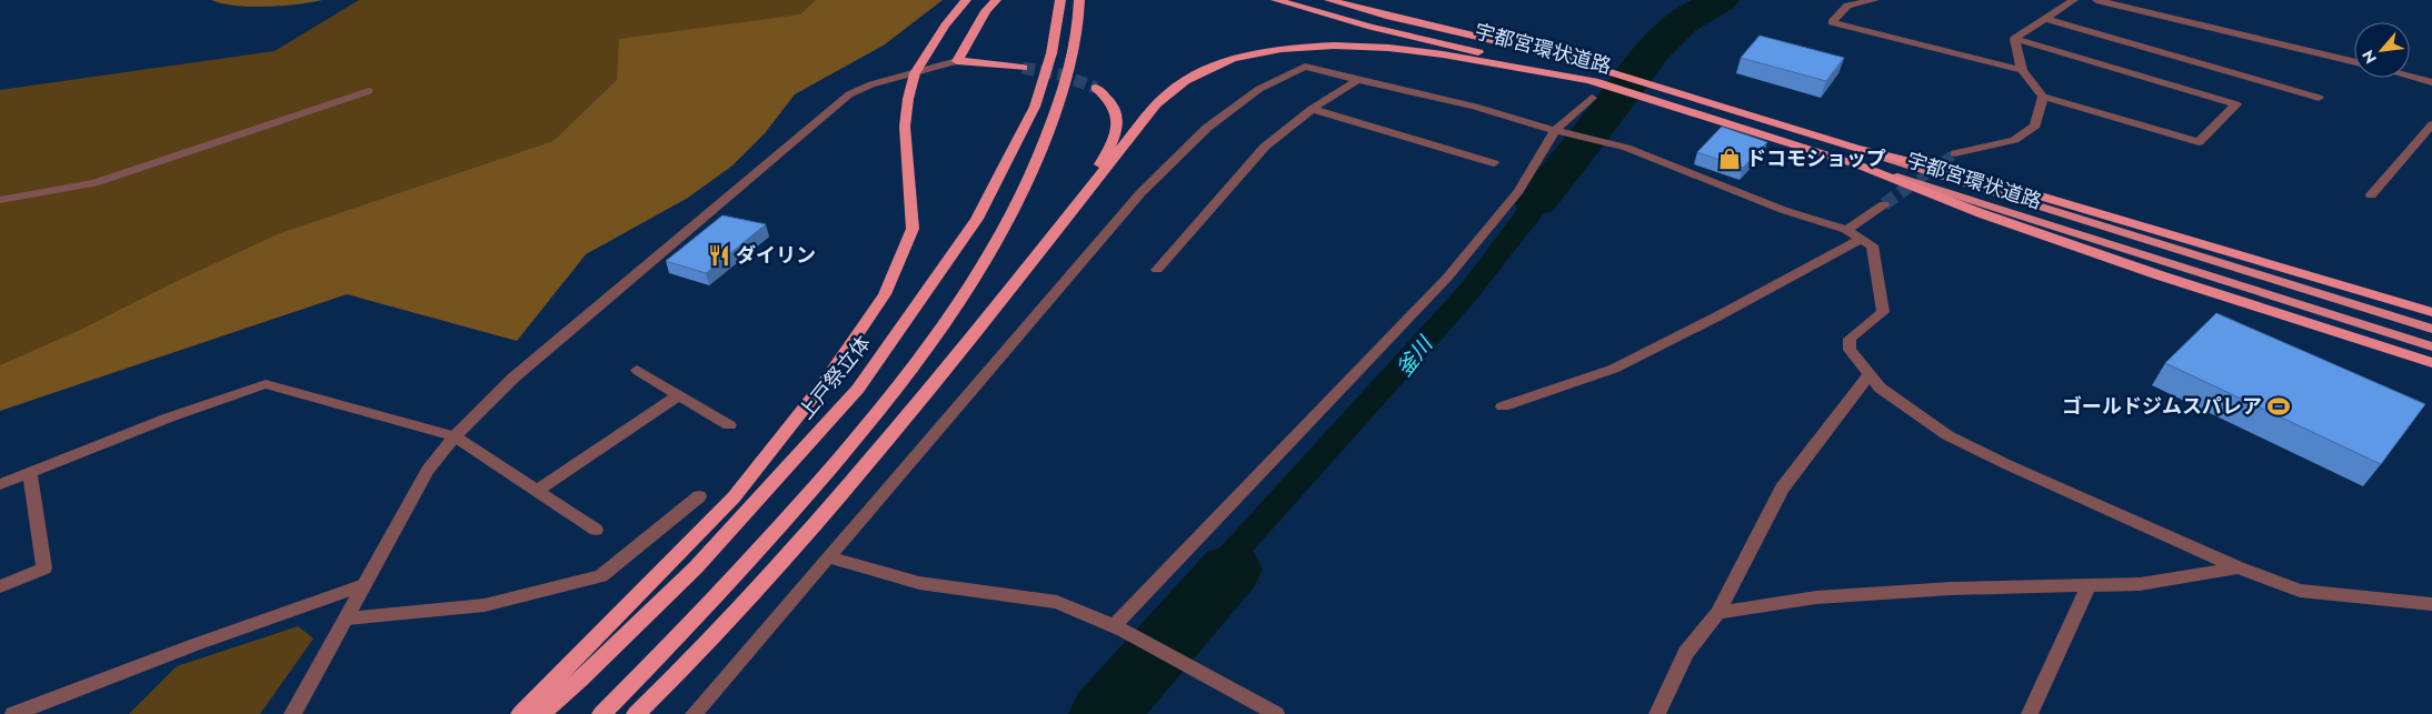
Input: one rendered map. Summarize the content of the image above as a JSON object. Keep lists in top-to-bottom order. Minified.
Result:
{"streets":{"highway":["宇都宮環状道路","上戸祭立体"]},"water":["釜川"],"places":{"shop":["ドコモショップ"],"restaurant":["ダイリン"],"sports":["ゴールドジムスパレア"]},"north":"bottom left"}
